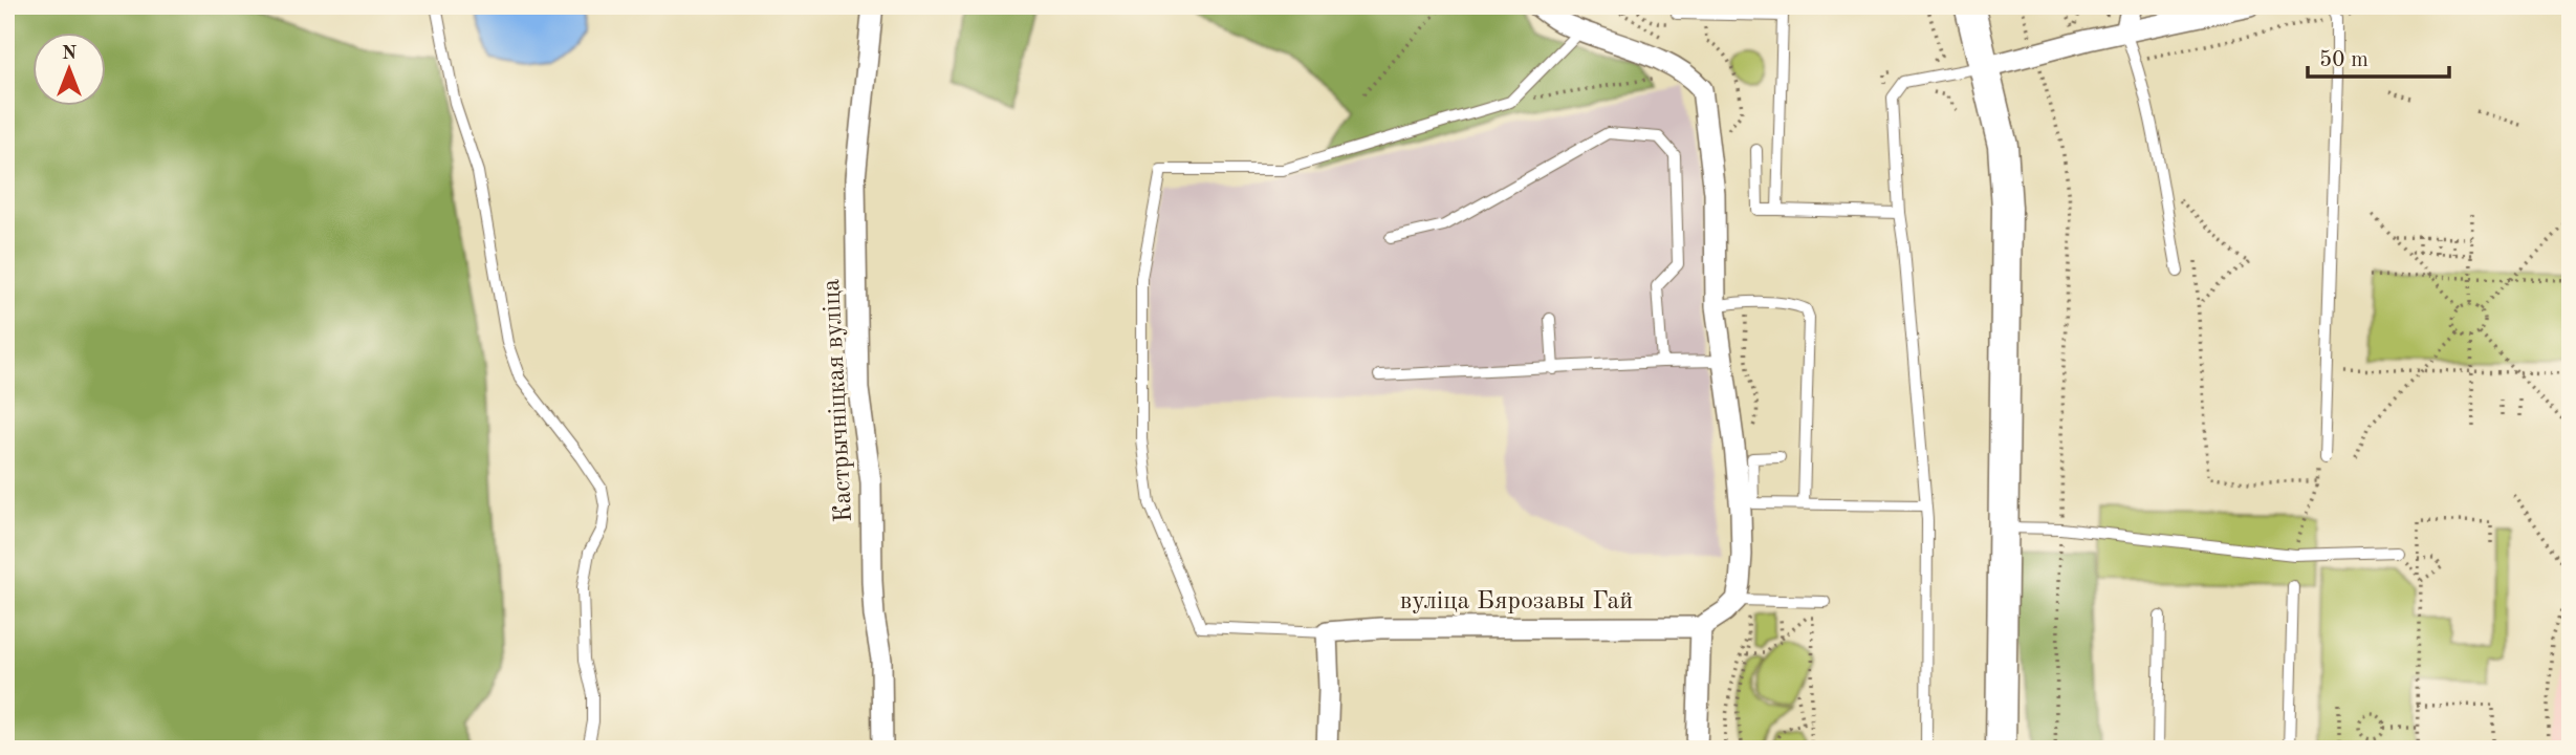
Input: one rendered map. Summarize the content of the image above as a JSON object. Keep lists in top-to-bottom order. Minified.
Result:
{"streets":{"street":["Кастрычніцкая вуліца","вуліца Бярозавы Гай"]},"scale_bar":"50 m","north":"top"}
